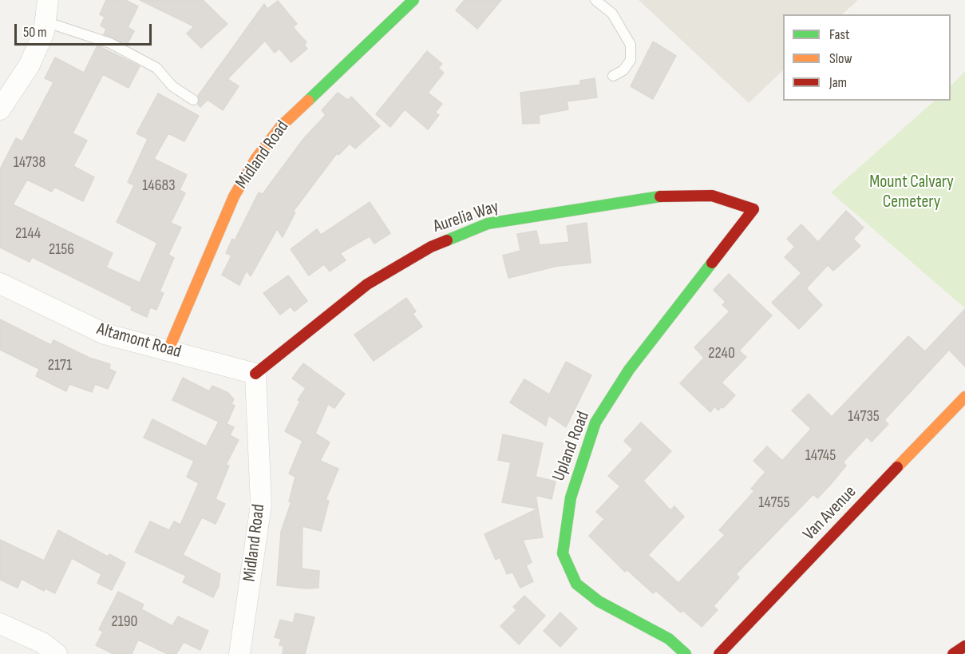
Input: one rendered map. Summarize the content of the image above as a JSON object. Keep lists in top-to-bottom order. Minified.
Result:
{"streets":{"street":["Midland Road","Aurelia Way","Altamont Road","Upland Road","Van Avenue"]},"crossings":[["Midland Road","Aurelia Way"],["Midland Road","Altamont Road"],["Aurelia Way","Altamont Road"],["Aurelia Way","Upland Road"]],"parks":["Mount Calvary Cemetery"],"house_numbers":["14738","14683","2144","2156","2240","2171","14735","14745","14755","2190"],"legend":["Fast","Slow","Jam"],"scale_bar":"50 m"}
